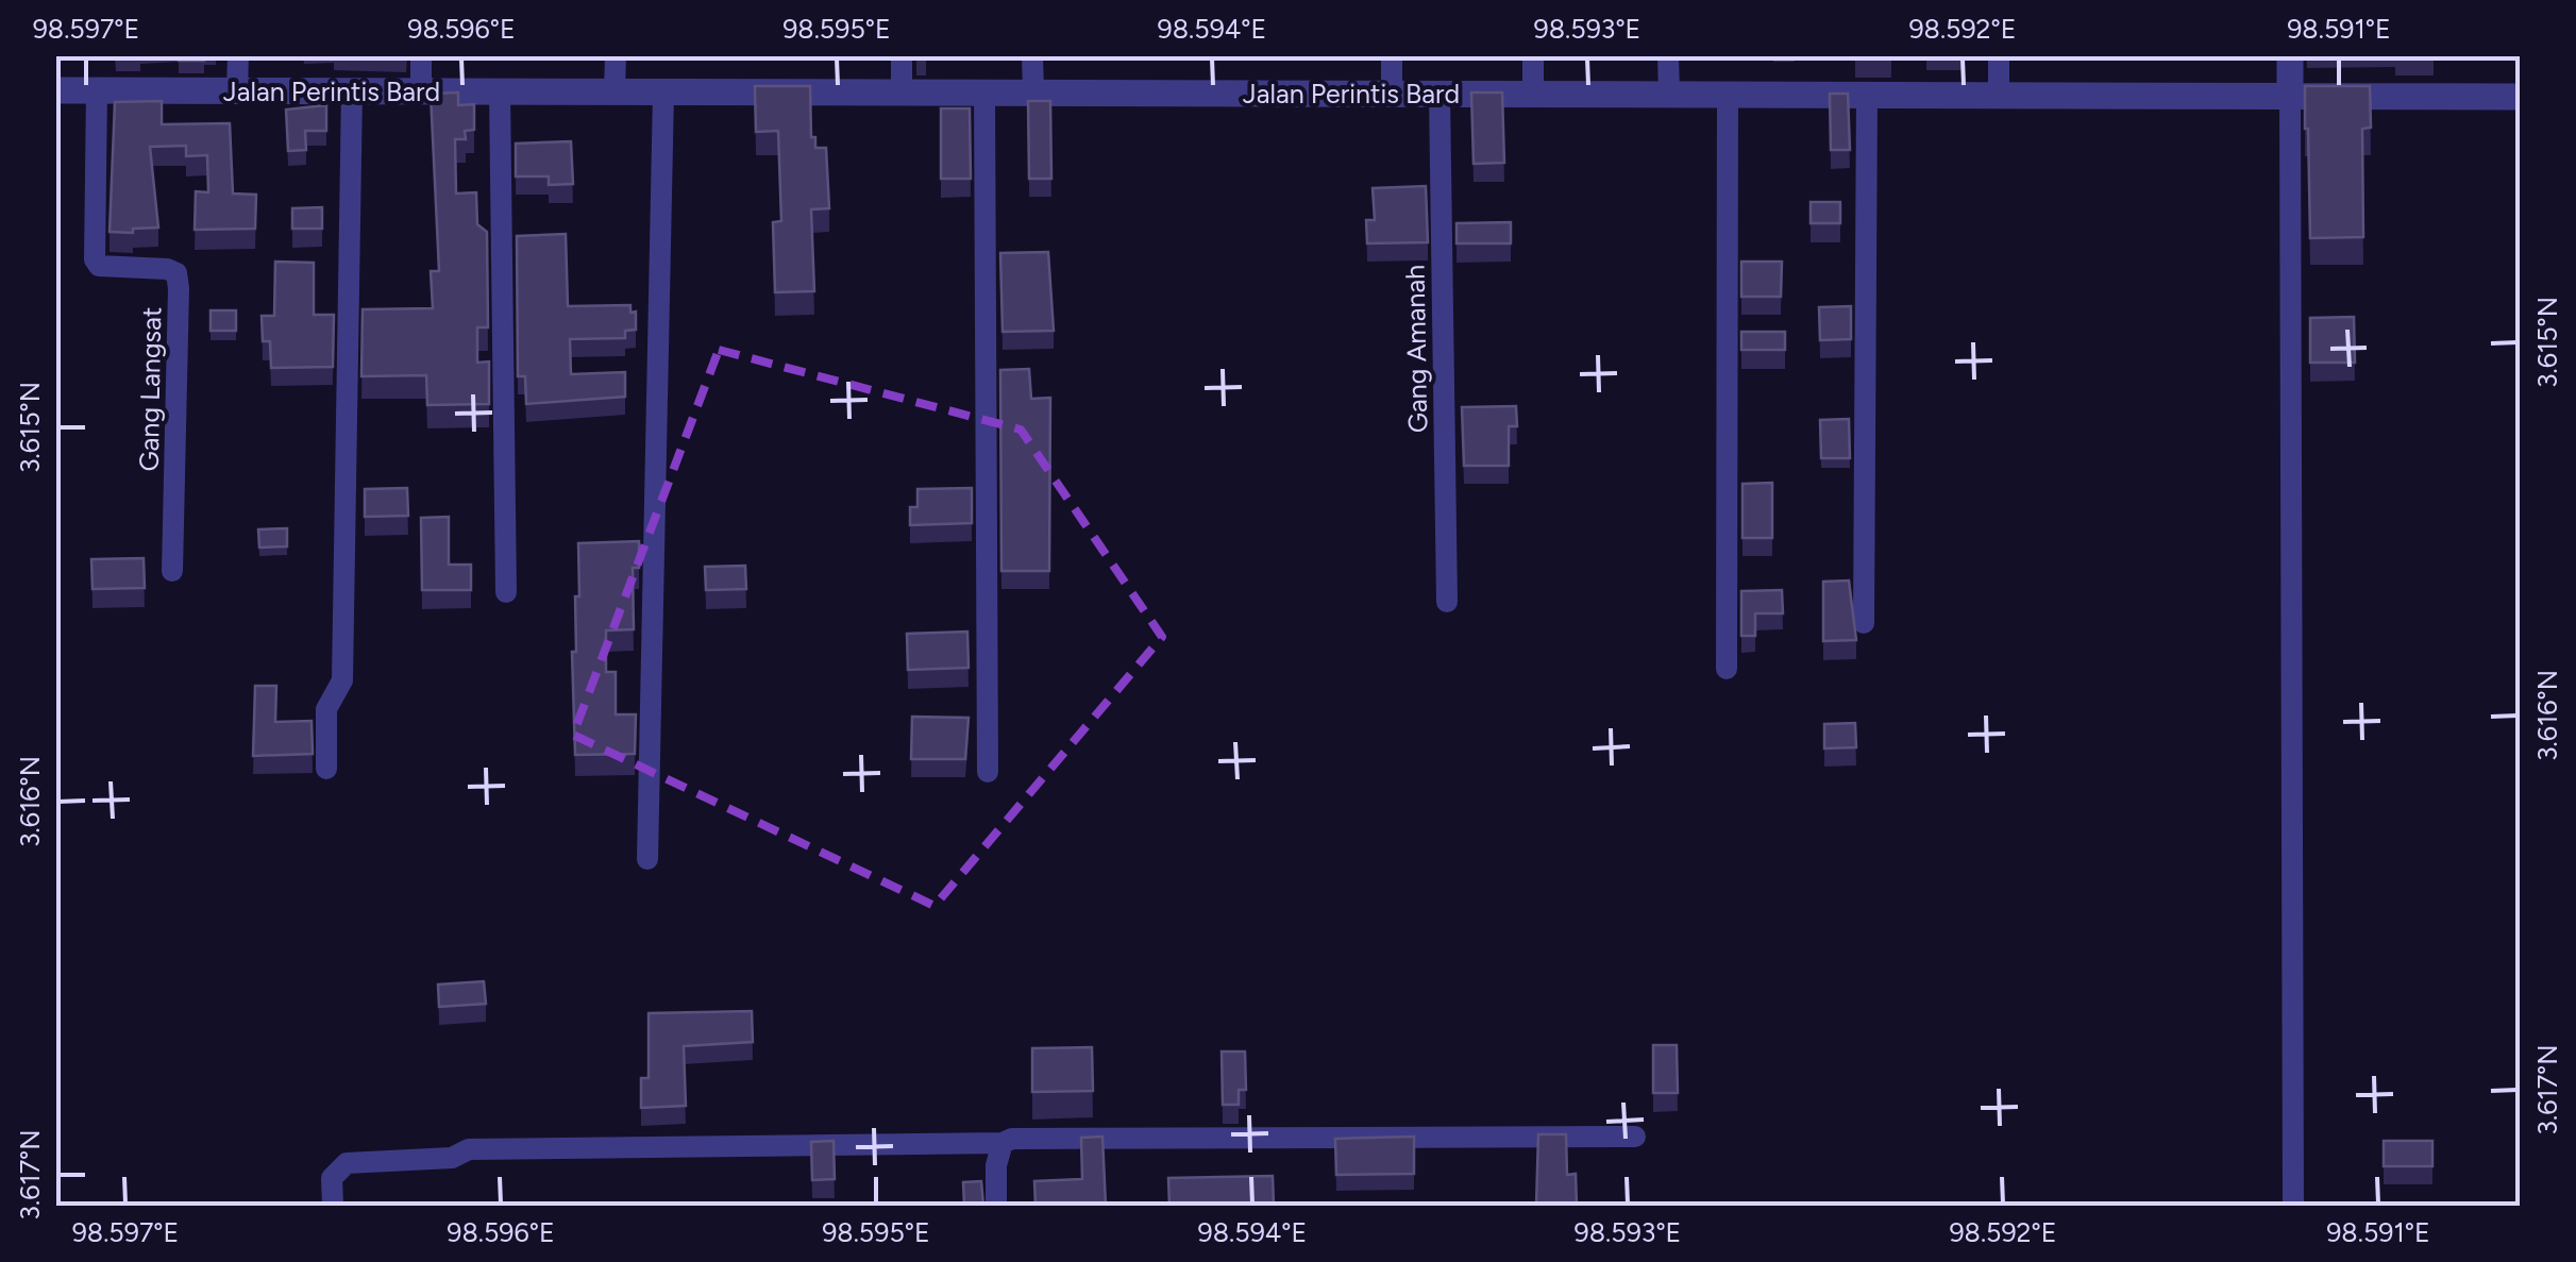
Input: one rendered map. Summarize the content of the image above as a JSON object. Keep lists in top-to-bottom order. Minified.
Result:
{"streets":{"street":["Jalan Perintis Bard","Gang Amanah","Gang Langsat"]},"crossings":[["Jalan Perintis Bard","Gang Amanah"],["Jalan Perintis Bard","Gang Langsat"]],"coordinates":["98.597°E","98.596°E","98.595°E","98.594°E","98.593°E","98.592°E","98.591°E","3.615°N","3.616°N","3.617°N"]}
